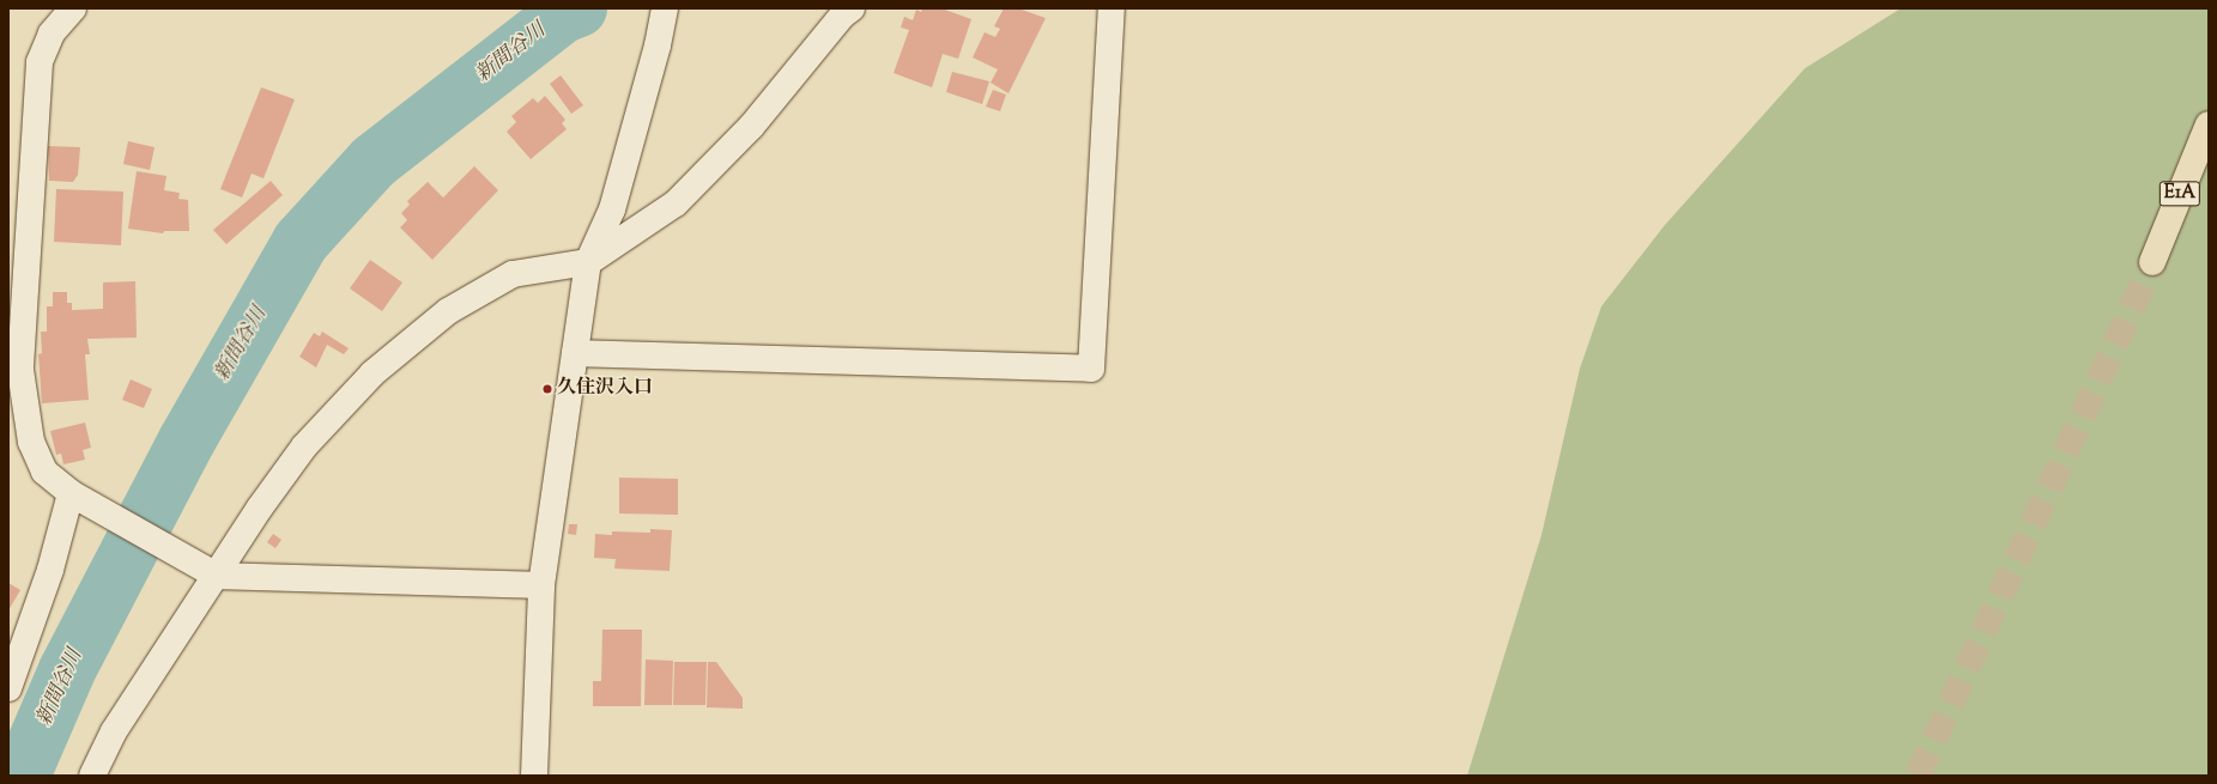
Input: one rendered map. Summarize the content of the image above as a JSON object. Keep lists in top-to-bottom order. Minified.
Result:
{"streets":{"highway":["E1A"]},"water":["新間谷川"],"places":["久住沢入口"]}
